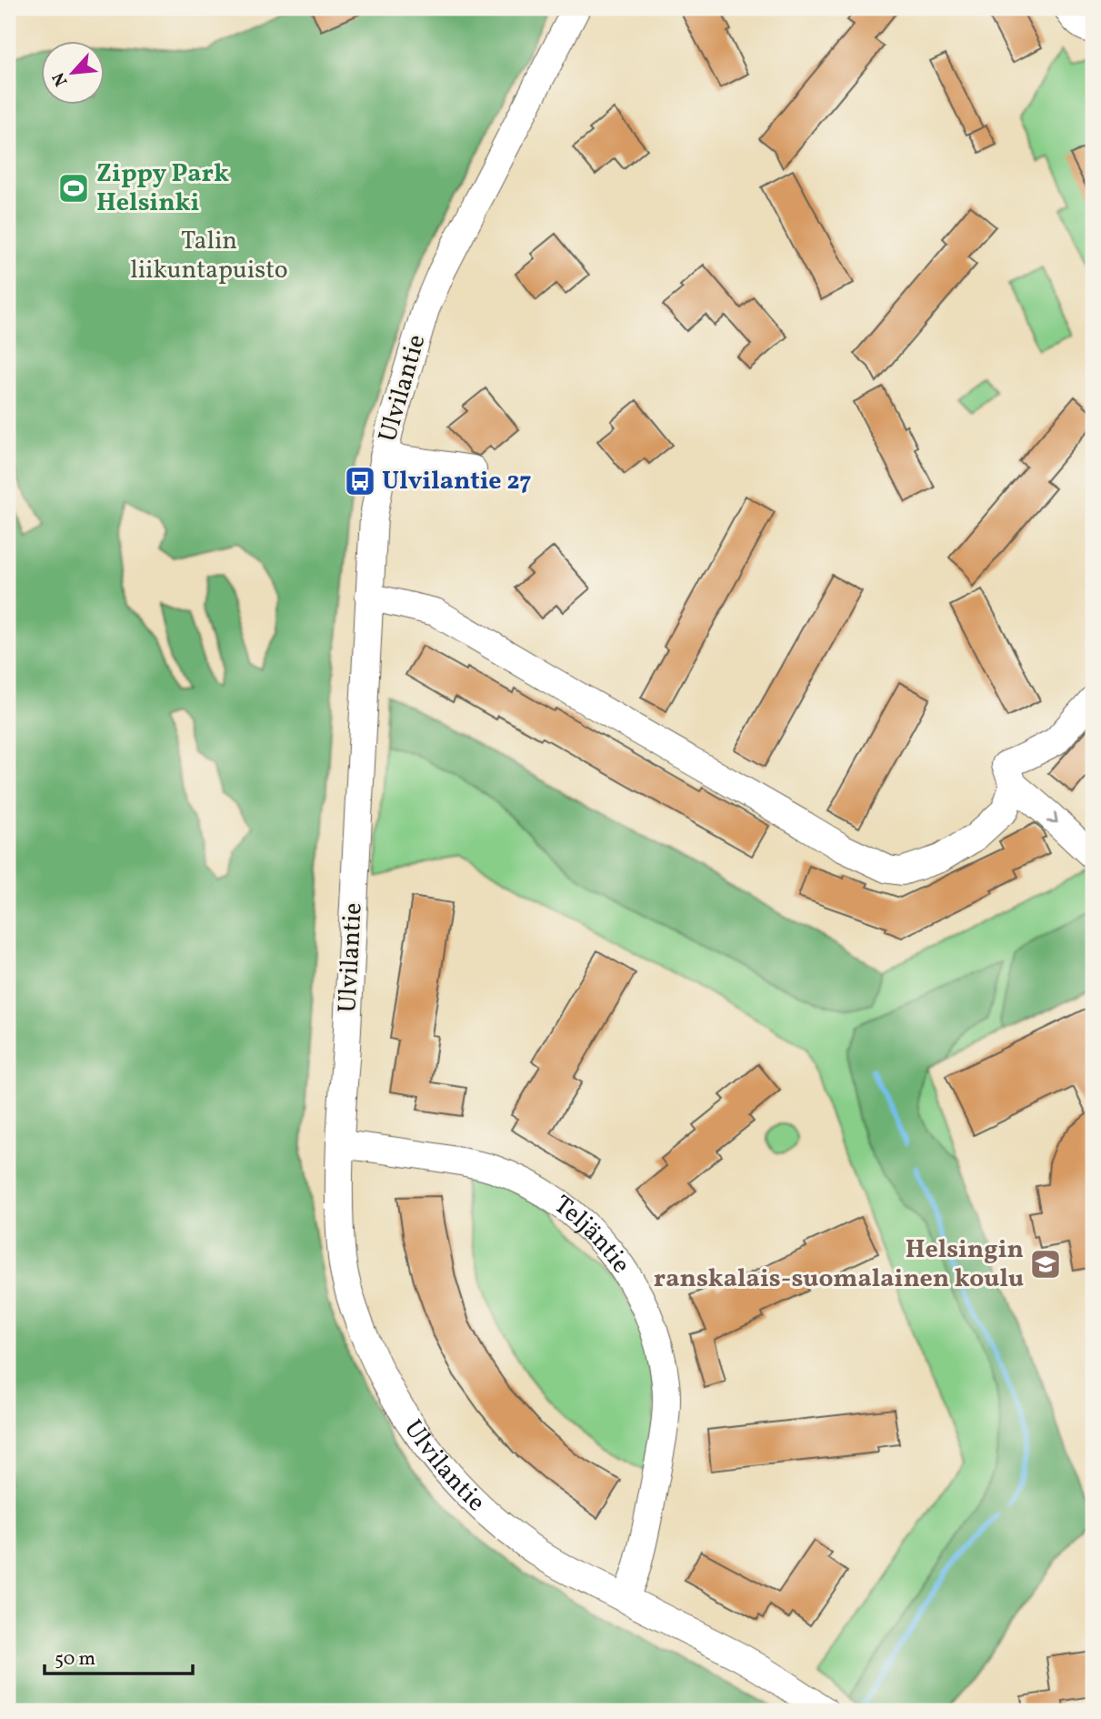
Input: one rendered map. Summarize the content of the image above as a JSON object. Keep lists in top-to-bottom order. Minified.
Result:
{"streets":{"street":["Ulvilantie","Teljäntie"]},"crossings":[["Ulvilantie","Teljäntie"]],"parks":["Talin liikuntapuisto"],"places":{"sports":["Zippy Park Helsinki"],"bus stop":["Ulvilantie 27"],"school or university":["Helsingin ranskalais-suomalainen koulu"]},"scale_bar":"50 m","north":"bottom left"}
